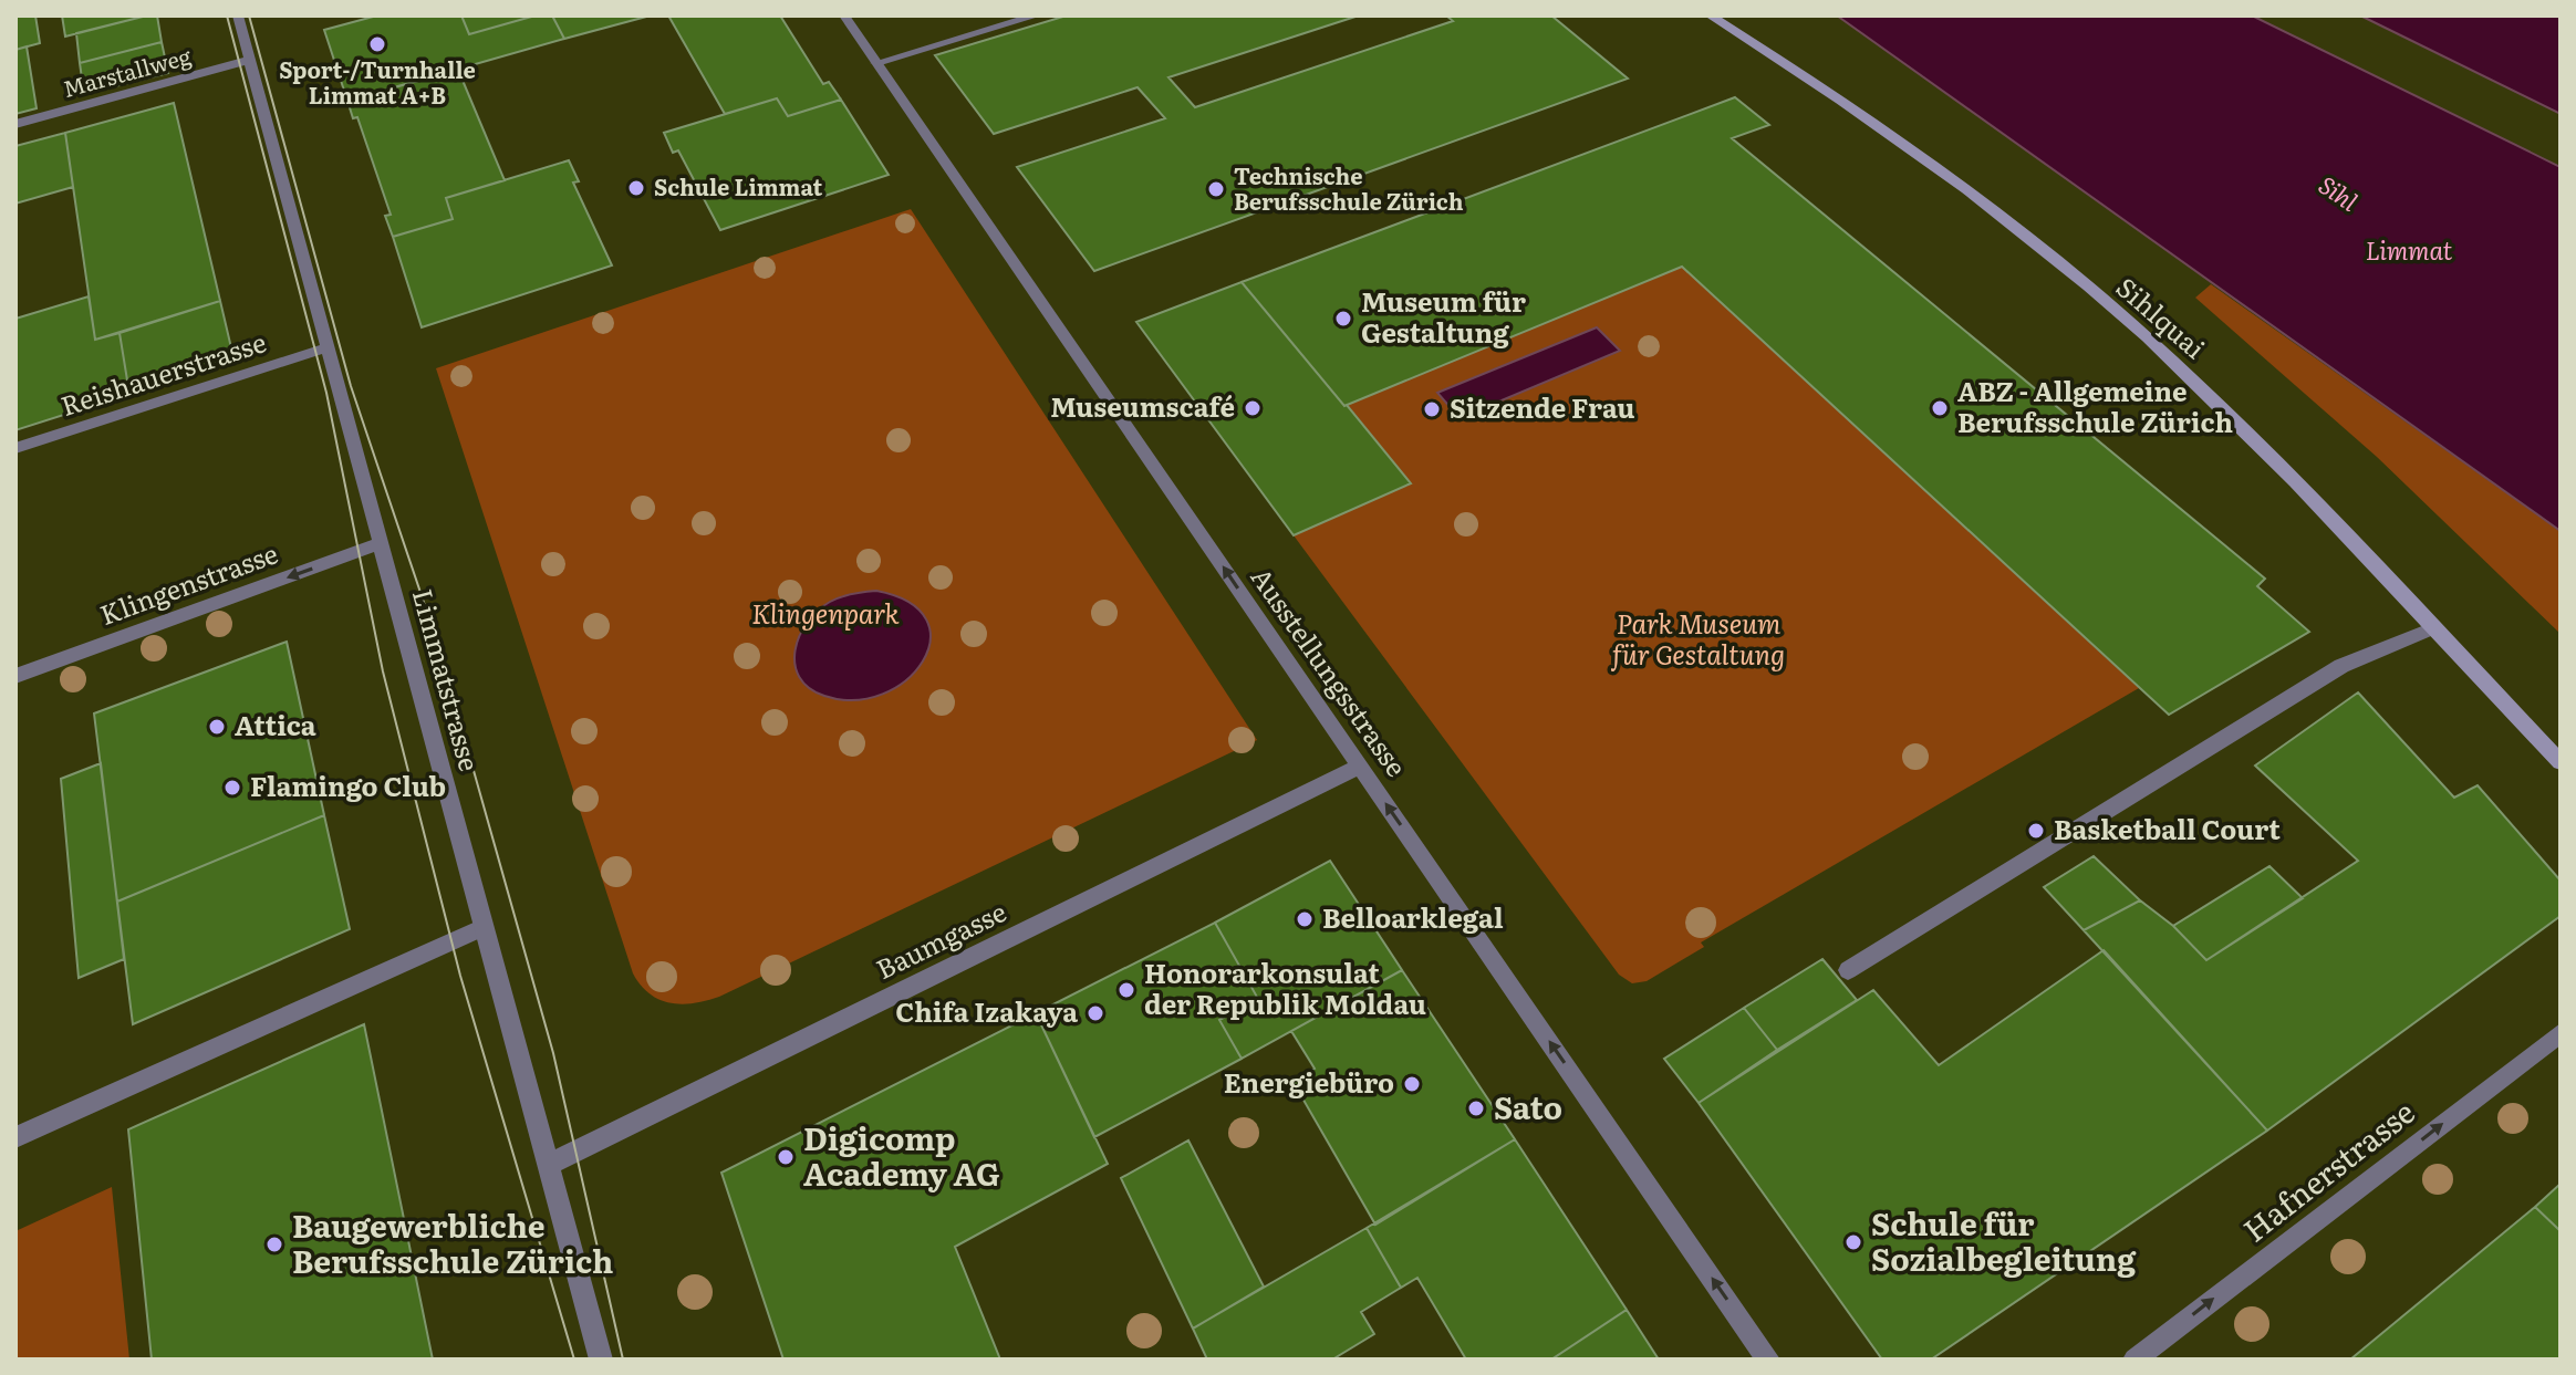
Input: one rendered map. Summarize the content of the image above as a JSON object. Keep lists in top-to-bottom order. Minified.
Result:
{"streets":{"street":["Marstallweg","Sihlquai","Reishauerstrasse","Klingenstrasse","Ausstellungsstrasse","Limmatstrasse","Baumgasse","Hafnerstrasse"]},"crossings":[["Marstallweg","Limmatstrasse"],["Reishauerstrasse","Limmatstrasse"],["Klingenstrasse","Limmatstrasse"],["Ausstellungsstrasse","Baumgasse"],["Limmatstrasse","Baumgasse"]],"one_way":["Klingenstrasse","Ausstellungsstrasse","Hafnerstrasse"],"water":["Sihl","Limmat"],"parks":["Klingenpark","Park Museum für Gestaltung"],"places":["Sport-/Turnhalle Limmat A+B","Schule Limmat","Technische Berufsschule Zürich","Museum für Gestaltung","Museumscafé","ABZ - Allgemeine Berufsschule Zürich","Sitzende Frau","Attica","Flamingo Club","Basketball Court","Belloarklegal","Honorarkonsulat der Republik Moldau","Chifa Izakaya","Energiebüro","Sato","Digicomp Academy AG","Schule für Sozialbegleitung","Baugewerbliche Berufsschule Zürich"]}
